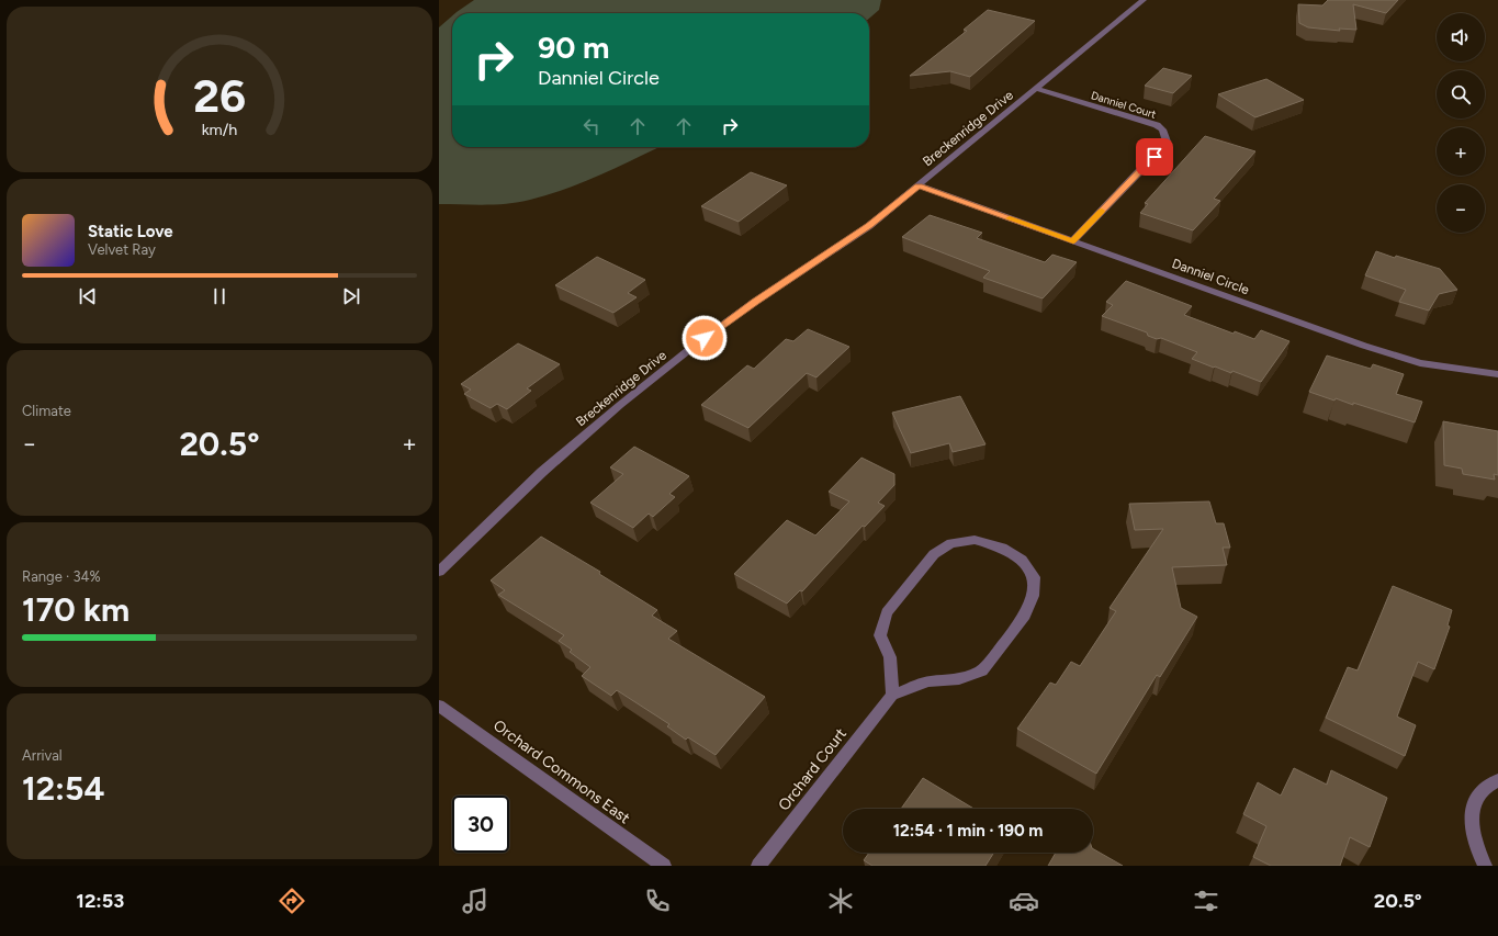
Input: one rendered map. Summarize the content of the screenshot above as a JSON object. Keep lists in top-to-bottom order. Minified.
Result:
{"streets":{"street":["Danniel Court","Breckenridge Drive","Danniel Circle","Orchard Court","Orchard Commons East"]},"crossings":[["Danniel Court","Breckenridge Drive"],["Danniel Court","Danniel Circle"],["Breckenridge Drive","Danniel Circle"]],"page":{"map_buttons":["+","−"],"turn":["90 m","Danniel Circle"],"song":["Static Love","Velvet Ray"],"tile":["Climate",["Range · 34%","170 km"],["Arrival","12:54"]],"heat":["−","20.5°","+"],"limit":"30","trip":"12:54 · 1 min · 190 m","tabs":["12:53","20.5°"],"gauge":["26","km/h"]}}
